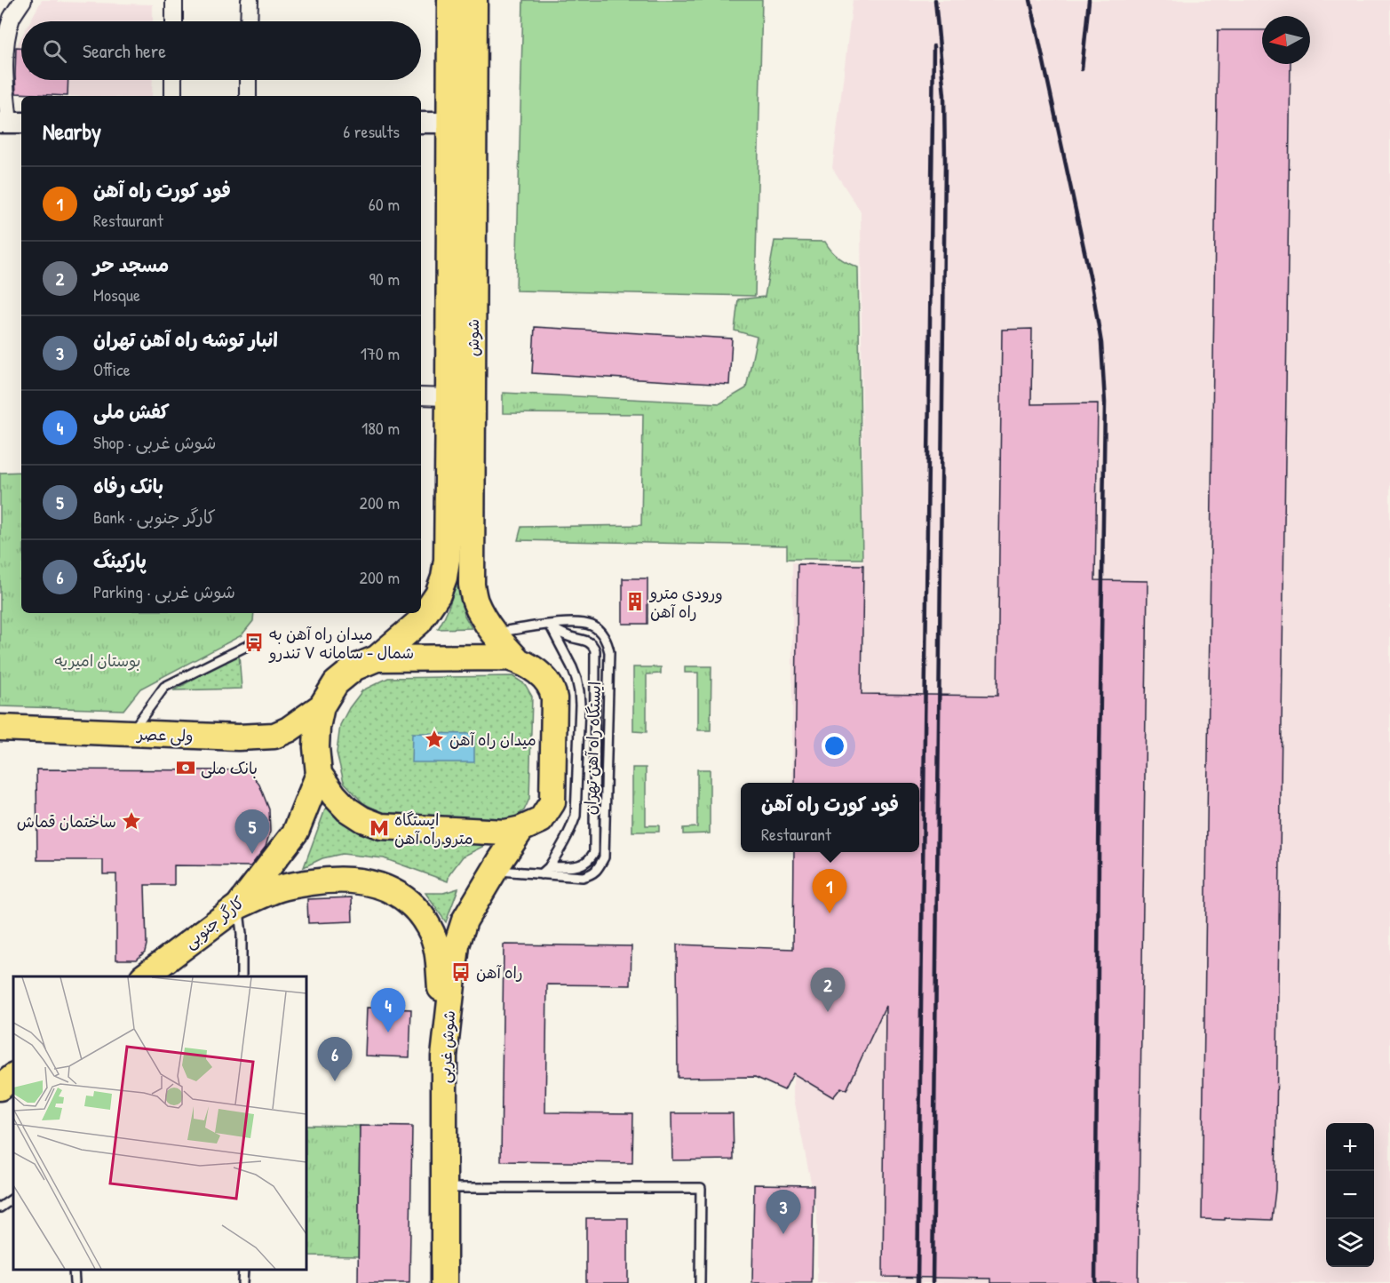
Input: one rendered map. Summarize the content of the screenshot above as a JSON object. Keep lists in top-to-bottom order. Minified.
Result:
{"streets":{"main road":["شوش","ولی عصر","کارگر جنوبی","شوش غربی"],"lane":["ایستگاه راه آهن تهران"]},"crossings":[["شوش","ایستگاه راه آهن تهران"],["ایستگاه راه آهن تهران","شوش غربی"]],"parks":["بوستان امیریه"],"places":{"building":["ورودی مترو راه آهن"],"bus stop":["میدان راه آهن به شمال - سامانه ۷ تندرو","راه آهن"],"place":["میدان راه آهن","ساختمان قماش"],"bank":["بانک ملی"],"metro station":["ایستگاه مترو راه آهن"]},"north":"left","page":{"search":"Search here","heading":["Nearby","6 results"],"list":[{"mark":"1","name":"فود کورت راه آهن","note":"Restaurant","value":"60 m"},{"mark":"2","name":"مسجد حر","note":"Mosque","value":"90 m"},{"mark":"3","name":"انبار توشه راه آهن تهران","note":"Office","value":"170 m"},{"mark":"4","name":"کفش ملی","note":"Shop · شوش غربی","value":"180 m"},{"mark":"5","name":"بانک رفاه","note":"Bank · کارگر جنوبی","value":"200 m"},{"mark":"6","name":"پارکینگ","note":"Parking · شوش غربی","value":"200 m"}],"popup":["فود کورت راه آهن","Restaurant"],"pins":["5","1","2","4","6","3"],"map_buttons":["+","−"]}}
